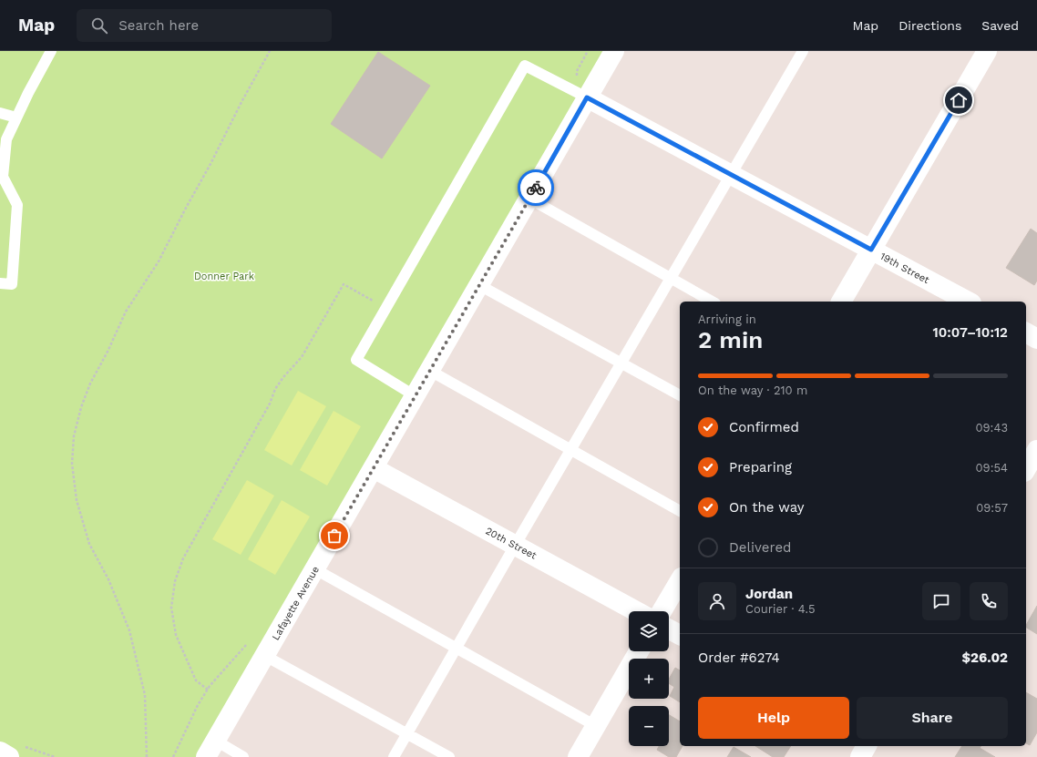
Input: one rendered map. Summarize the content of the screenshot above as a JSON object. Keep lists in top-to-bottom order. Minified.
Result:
{"streets":{"street":["19th Street","20th Street","Lafayette Avenue"]},"crossings":[["19th Street","Lafayette Avenue"],["20th Street","Lafayette Avenue"]],"parks":["Donner Park"],"page":{"header":"Map","search":"Search here","nav":["Map","Directions","Saved"],"heading":["2 min","Arriving in","10:07–10:12"],"panel":["Jordan","Courier · 4.5","Order #6274","$26.02"],"bar":"On the way · 210 m","list":[["Confirmed","09:43"],["Preparing","09:54"],["On the way","09:57"],"Delivered"],"map_buttons":["+","−"],"buttons":["Help","Share"]}}
